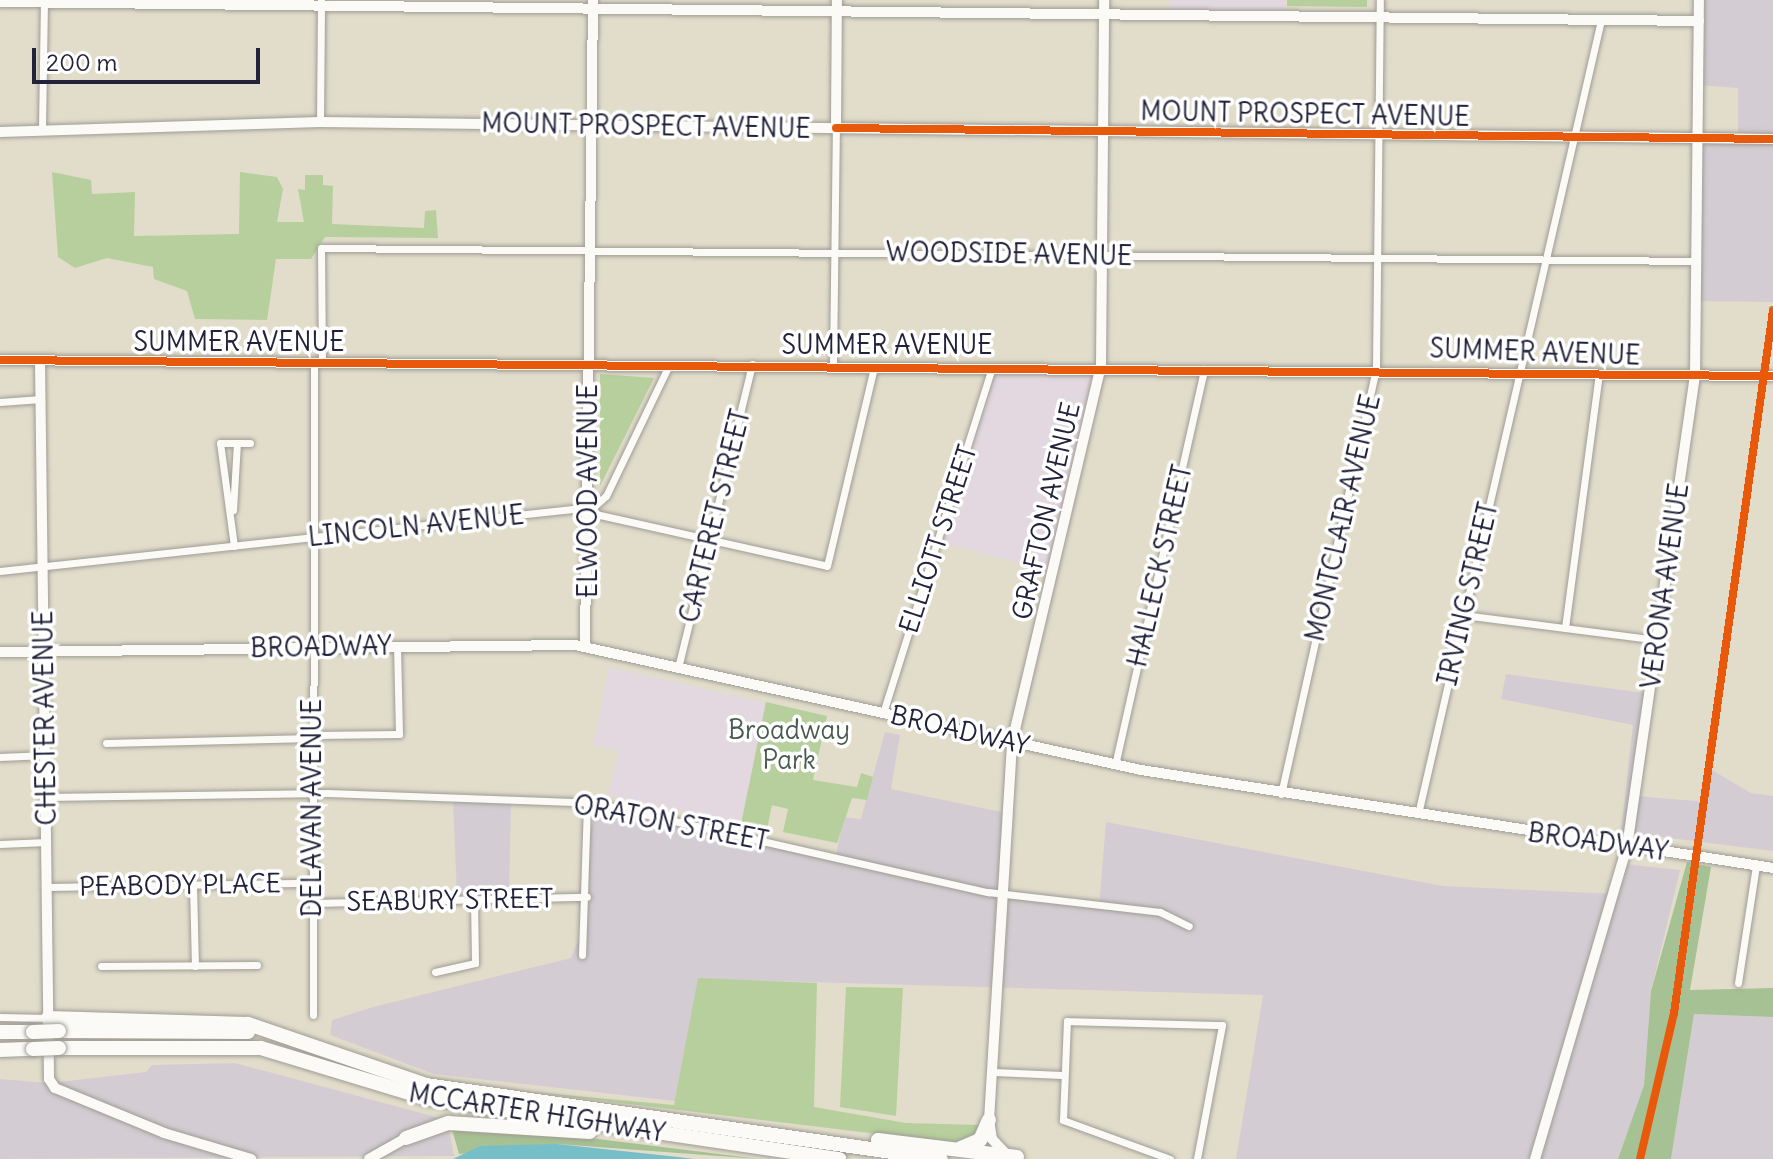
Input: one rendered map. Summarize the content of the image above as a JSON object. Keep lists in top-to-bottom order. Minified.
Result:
{"streets":{"highway":["MCCARTER HIGHWAY"],"street":["MOUNT PROSPECT AVENUE","WOODSIDE AVENUE","SUMMER AVENUE","ELWOOD AVENUE","GRAFTON AVENUE","CARTERET STREET","MONTCLAIR AVENUE","LINCOLN AVENUE","ELLIOTT STREET","HALLECK STREET","VERONA AVENUE","IRVING STREET","BROADWAY","CHESTER AVENUE","DELAVAN AVENUE","ORATON STREET","PEABODY PLACE","SEABURY STREET"]},"crossings":[["MOUNT PROSPECT AVENUE","ELWOOD AVENUE"],["MOUNT PROSPECT AVENUE","GRAFTON AVENUE"],["MOUNT PROSPECT AVENUE","MONTCLAIR AVENUE"],["MOUNT PROSPECT AVENUE","VERONA AVENUE"],["MOUNT PROSPECT AVENUE","IRVING STREET"],["WOODSIDE AVENUE","ELWOOD AVENUE"],["WOODSIDE AVENUE","GRAFTON AVENUE"],["WOODSIDE AVENUE","MONTCLAIR AVENUE"],["WOODSIDE AVENUE","VERONA AVENUE"],["WOODSIDE AVENUE","IRVING STREET"],["WOODSIDE AVENUE","DELAVAN AVENUE"],["SUMMER AVENUE","ELWOOD AVENUE"],["SUMMER AVENUE","GRAFTON AVENUE"],["SUMMER AVENUE","CARTERET STREET"],["SUMMER AVENUE","MONTCLAIR AVENUE"],["SUMMER AVENUE","LINCOLN AVENUE"],["SUMMER AVENUE","ELLIOTT STREET"],["SUMMER AVENUE","HALLECK STREET"],["SUMMER AVENUE","VERONA AVENUE"],["SUMMER AVENUE","IRVING STREET"],["SUMMER AVENUE","CHESTER AVENUE"],["SUMMER AVENUE","DELAVAN AVENUE"],["ELWOOD AVENUE","LINCOLN AVENUE"],["ELWOOD AVENUE","BROADWAY"],["GRAFTON AVENUE","BROADWAY"],["GRAFTON AVENUE","ORATON STREET"],["CARTERET STREET","LINCOLN AVENUE"],["CARTERET STREET","BROADWAY"],["MONTCLAIR AVENUE","BROADWAY"],["LINCOLN AVENUE","CHESTER AVENUE"],["LINCOLN AVENUE","DELAVAN AVENUE"],["ELLIOTT STREET","BROADWAY"],["HALLECK STREET","BROADWAY"],["VERONA AVENUE","BROADWAY"],["IRVING STREET","BROADWAY"],["BROADWAY","CHESTER AVENUE"],["BROADWAY","DELAVAN AVENUE"],["CHESTER AVENUE","ORATON STREET"],["CHESTER AVENUE","PEABODY PLACE"],["DELAVAN AVENUE","ORATON STREET"],["DELAVAN AVENUE","PEABODY PLACE"],["DELAVAN AVENUE","SEABURY STREET"]],"parks":["Broadway Park"],"scale_bar":"200 m"}
